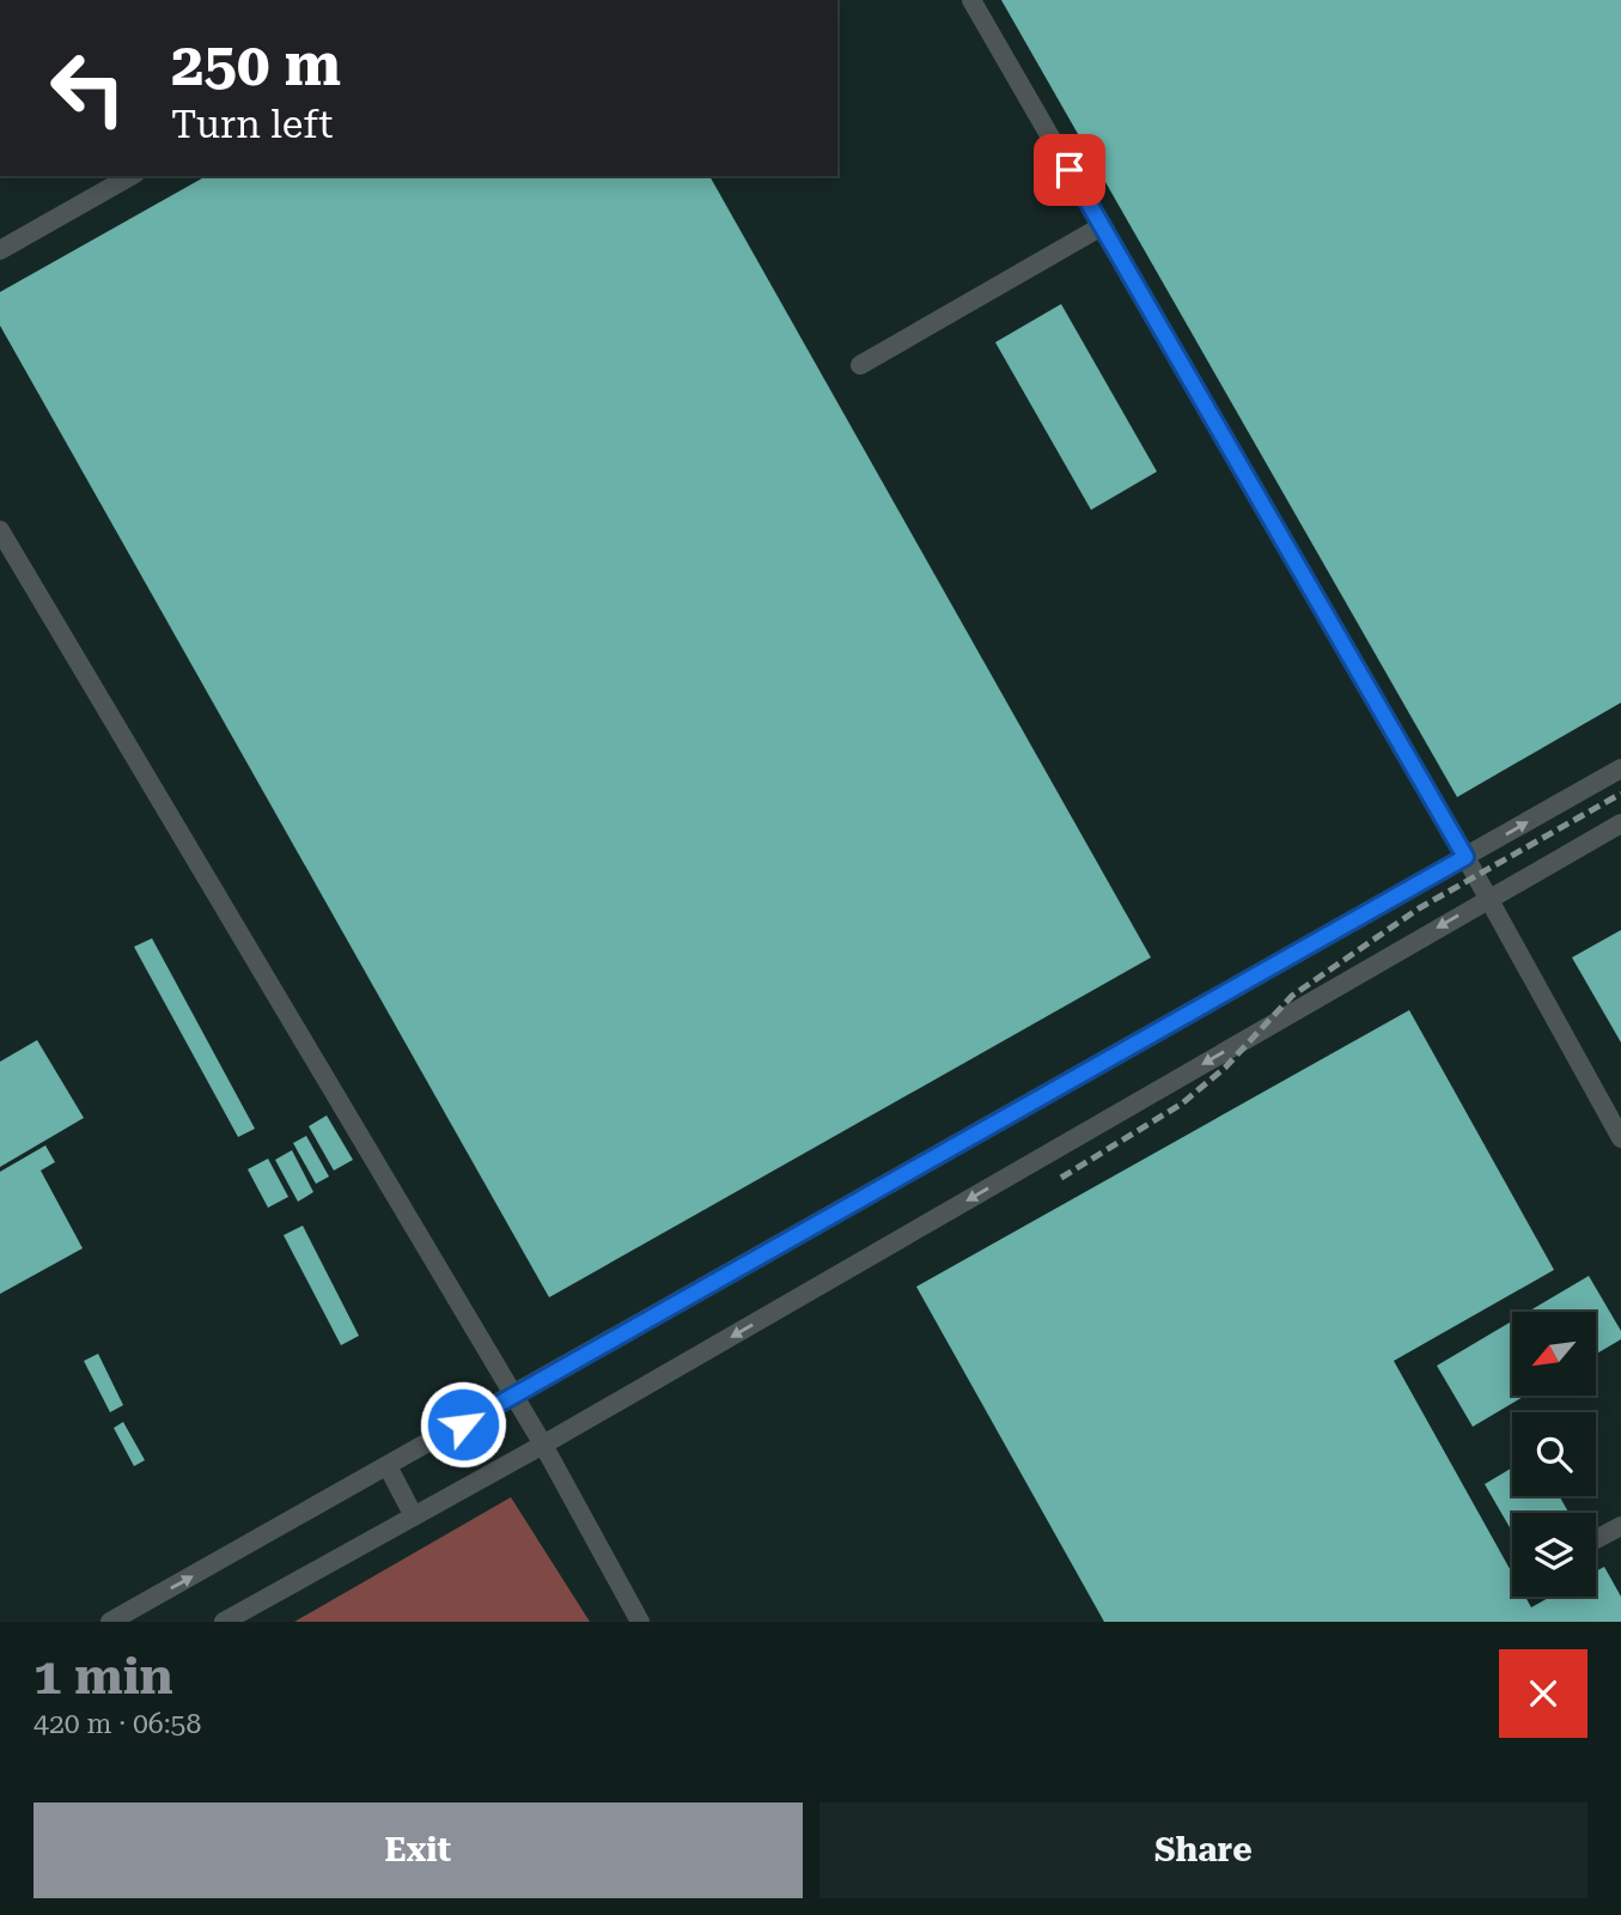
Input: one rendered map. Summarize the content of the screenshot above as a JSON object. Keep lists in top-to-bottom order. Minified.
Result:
{"north":"bottom left","page":{"turn":["250 m","Turn left"],"heading":["1 min","420 m · 06:58"],"buttons":["Exit","Share"]}}
